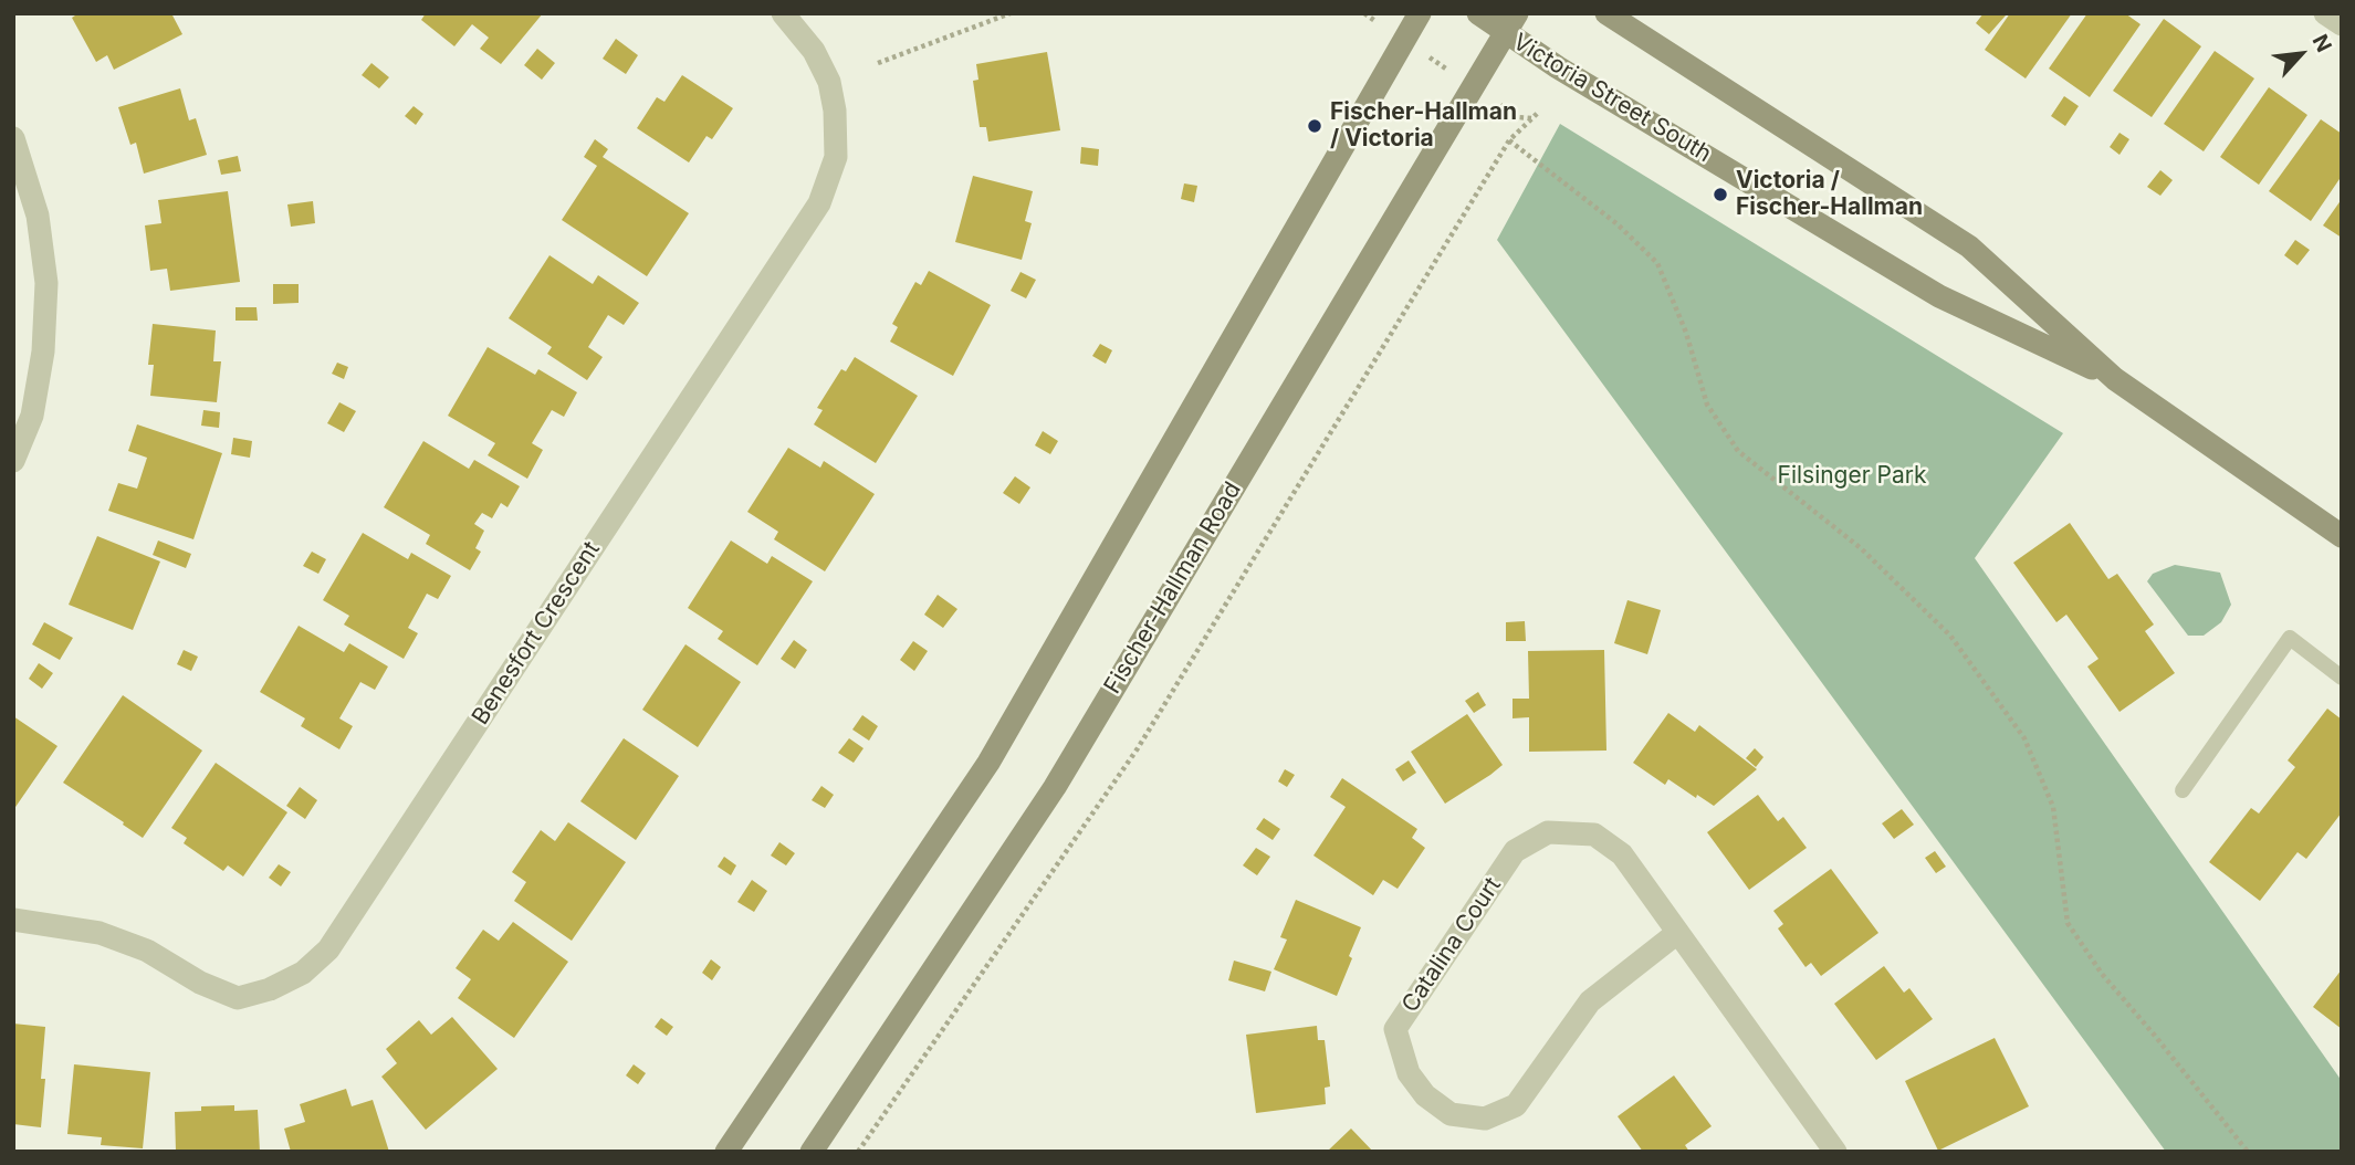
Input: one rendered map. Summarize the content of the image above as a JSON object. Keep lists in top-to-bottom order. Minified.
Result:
{"streets":{"main road":["Victoria Street South","Fischer-Hallman Road"],"street":["Benesfort Crescent","Catalina Court"]},"crossings":[["Victoria Street South","Fischer-Hallman Road"]],"parks":["Filsinger Park"],"places":["Fischer-Hallman / Victoria","Victoria / Fischer-Hallman"],"north":"top right"}
